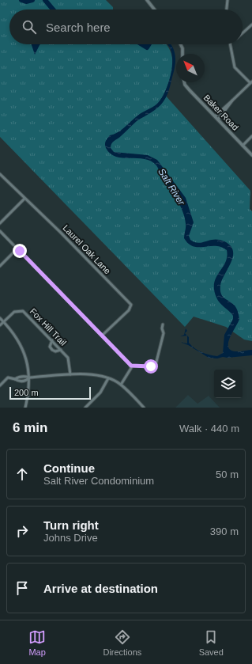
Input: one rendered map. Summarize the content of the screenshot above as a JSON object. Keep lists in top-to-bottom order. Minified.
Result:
{"streets":{"street":["Baker Road","Laurel Oak Lane","Fox Hill Trail"]},"water":["Salt River"],"scale_bar":"200 m","north":"top left","page":{"search":"Search here","scale":"200 m","heading":["6 min","Walk · 440 m"],"list":[["Continue","Salt River Condominium","50 m"],["Turn right","Johns Drive","390 m"],"Arrive at destination"],"nav":["Map","Directions","Saved"]}}
